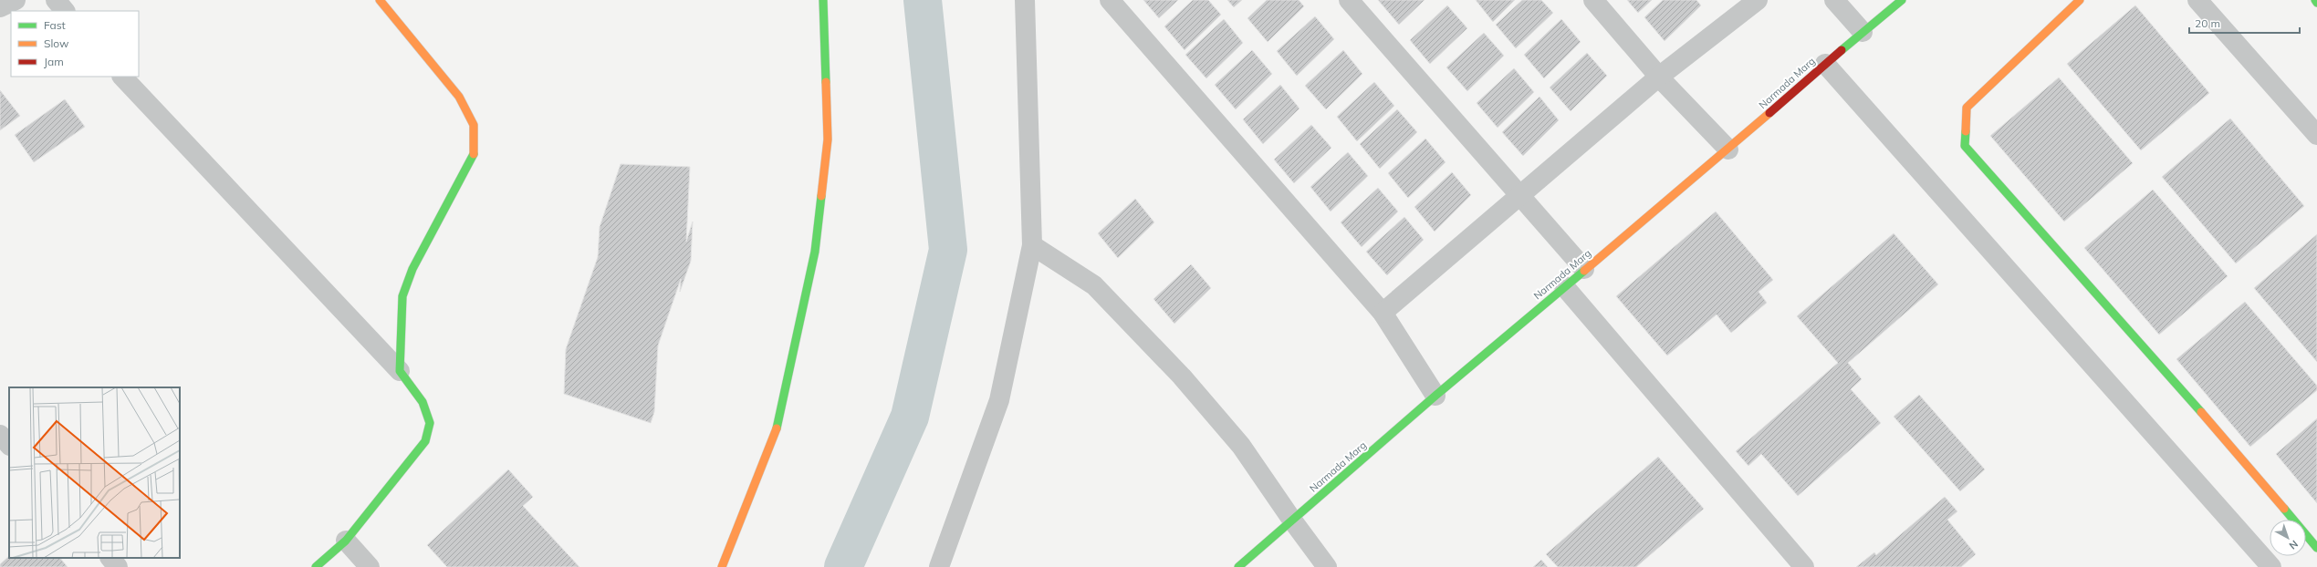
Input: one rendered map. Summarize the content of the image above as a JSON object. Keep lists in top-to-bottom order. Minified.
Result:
{"streets":{"street":["Narmada Marg"]},"legend":["Fast","Slow","Jam"],"scale_bar":"20 m","north":"bottom right"}
